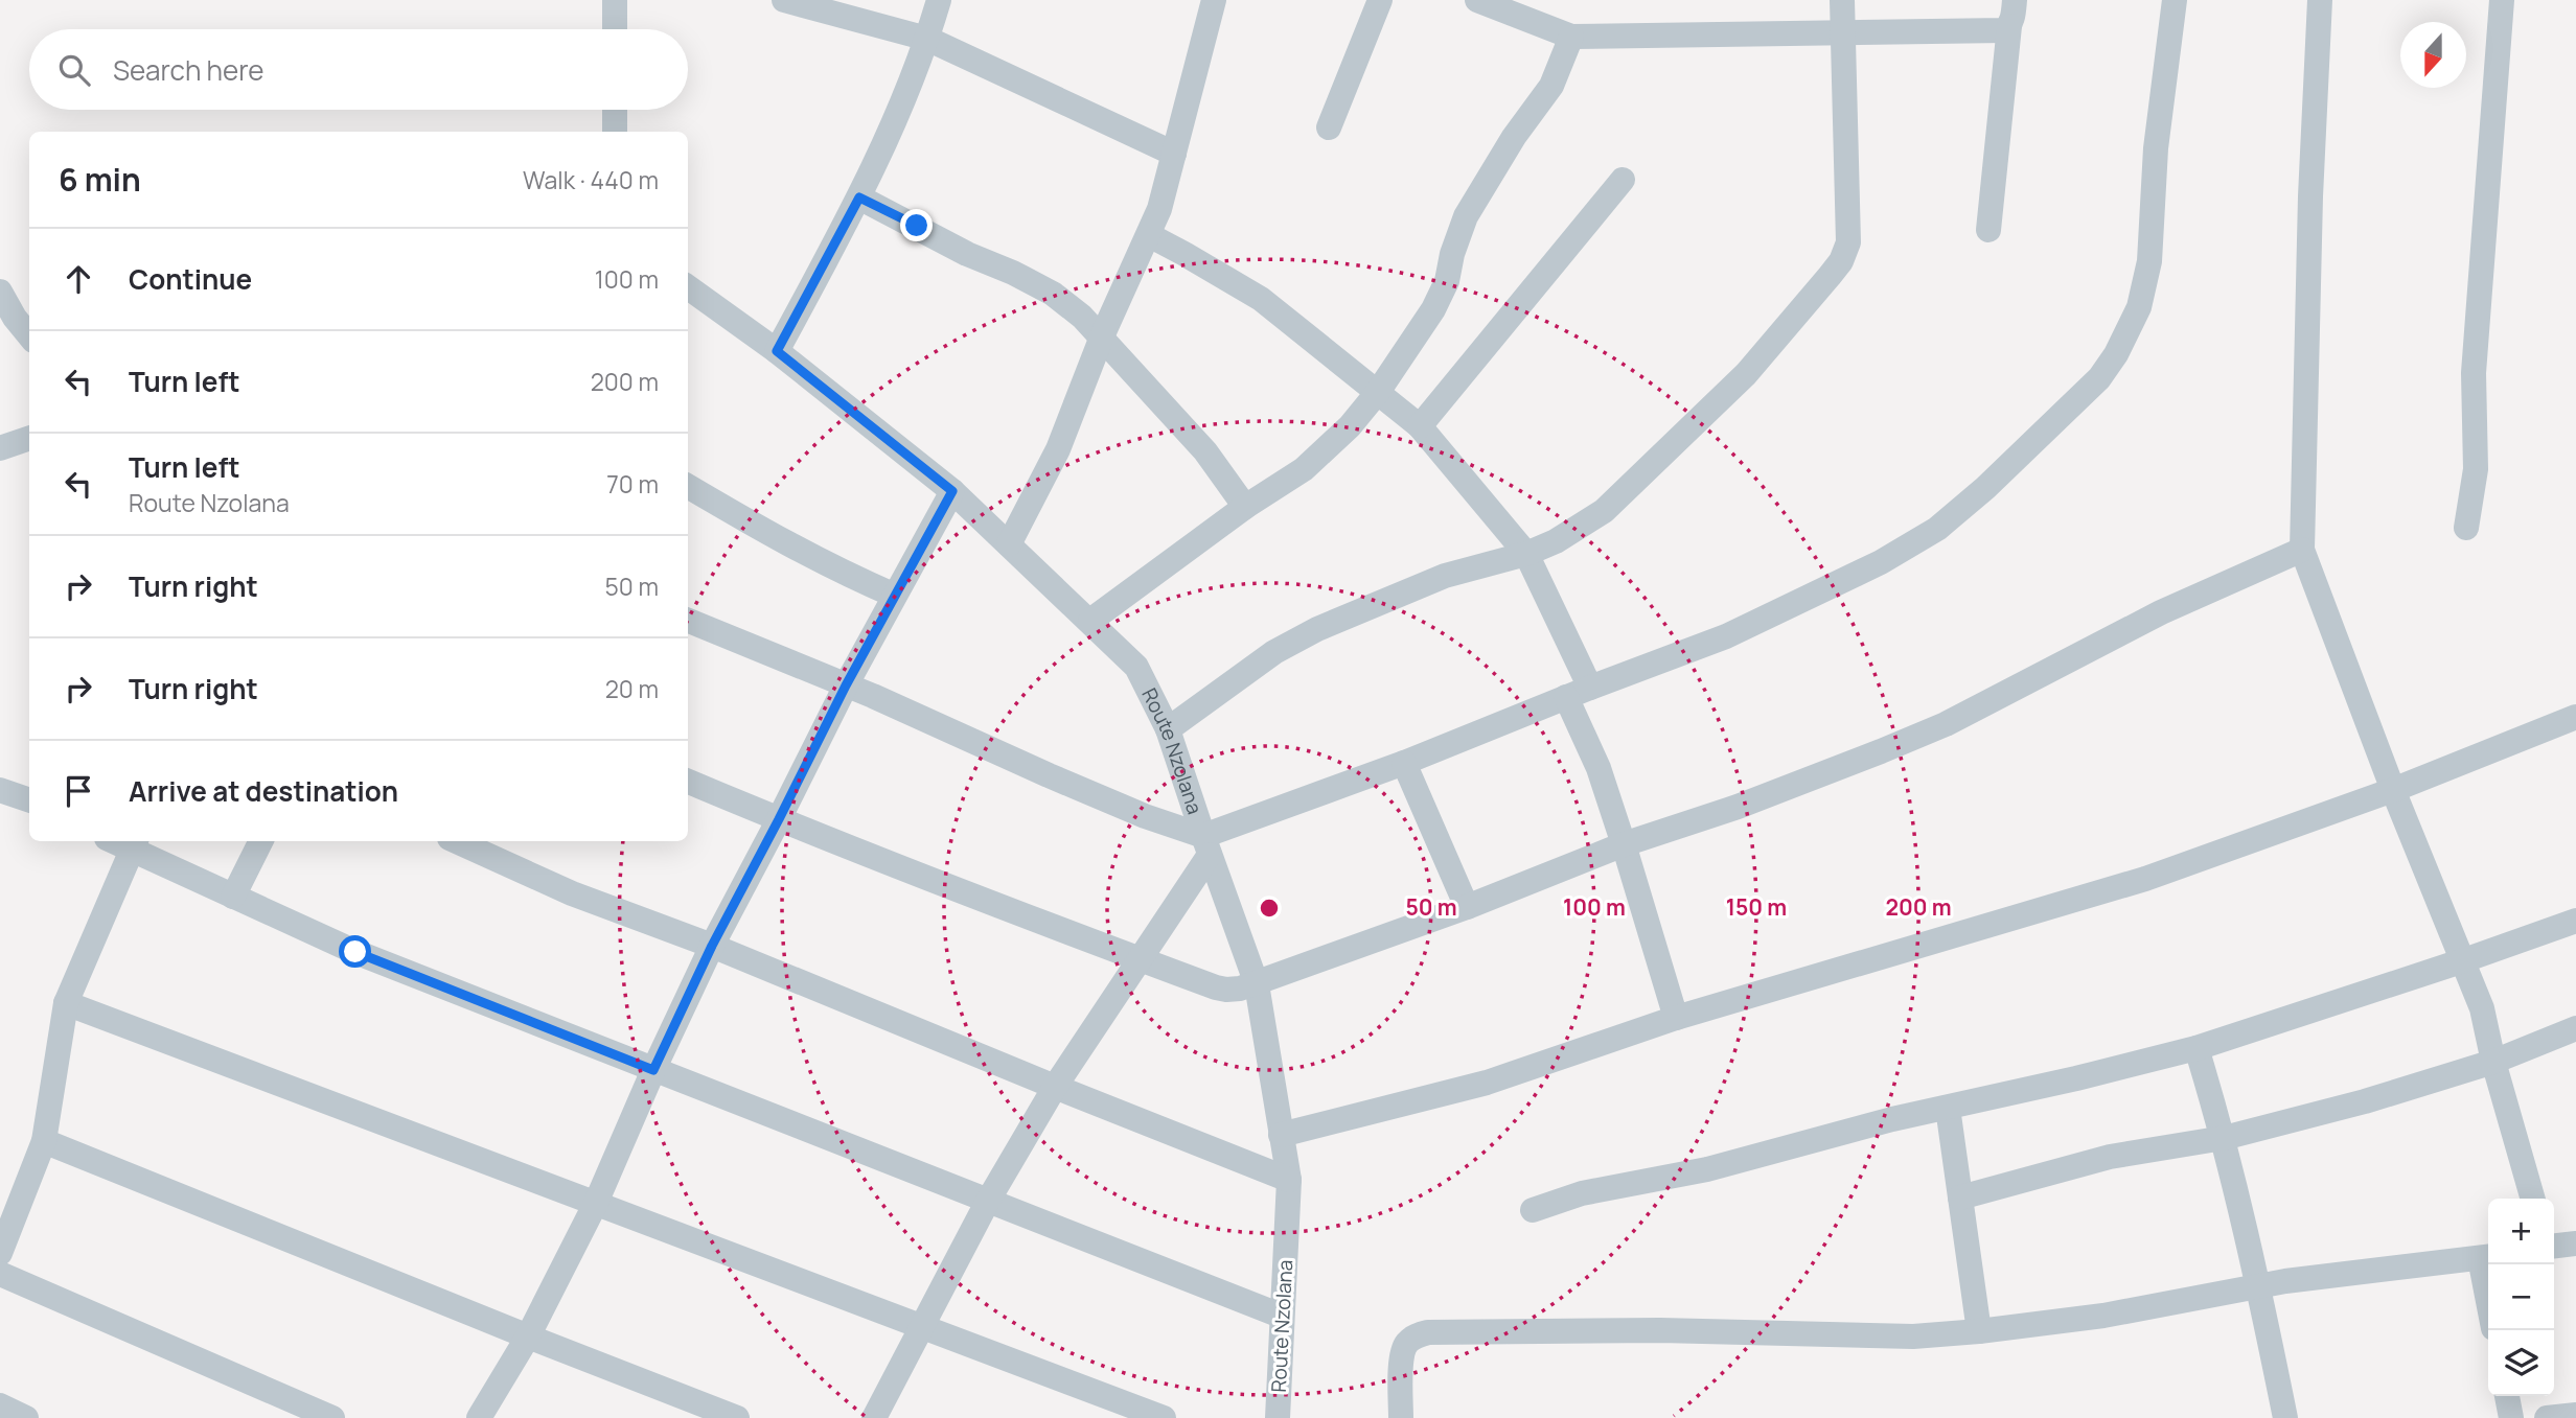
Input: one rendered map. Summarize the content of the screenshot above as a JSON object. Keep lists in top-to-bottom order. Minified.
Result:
{"streets":{"street":["Route Nzolana"]},"north":"bottom","page":{"search":"Search here","heading":["6 min","Walk · 440 m"],"list":[["Continue","100 m"],["Turn left","200 m"],["Turn left","Route Nzolana","70 m"],["Turn right","50 m"],["Turn right","20 m"],"Arrive at destination"],"map_buttons":["+","−"]},"rings":["50 m","100 m","150 m","200 m"]}
